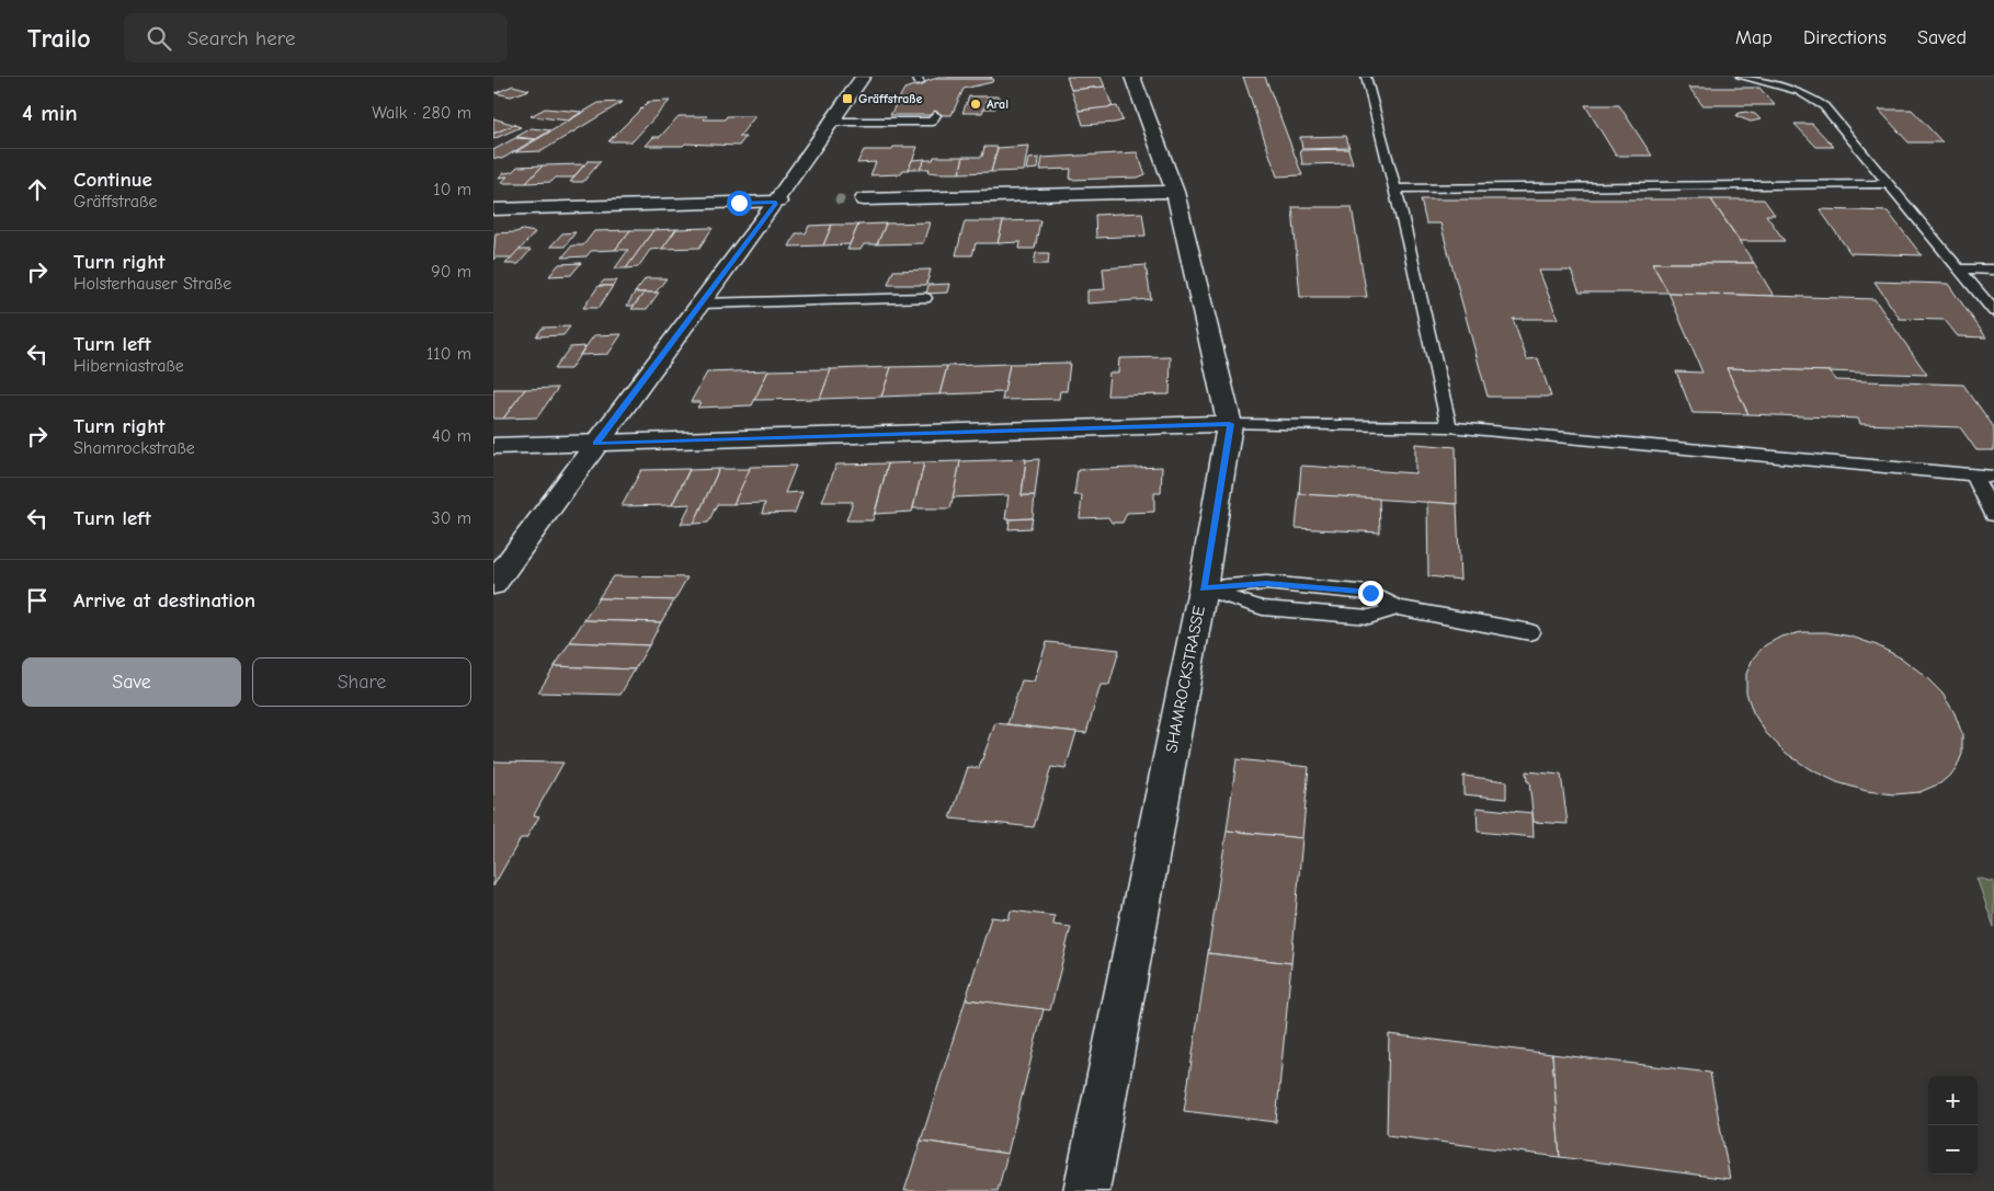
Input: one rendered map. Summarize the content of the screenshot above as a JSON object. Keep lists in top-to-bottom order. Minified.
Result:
{"streets":{"street":["SHAMROCKSTRASSE"]},"places":{"transit":["Gräffstraße"],"other":["Aral"]},"page":{"header":"Trailo","search":"Search here","nav":["Map","Directions","Saved"],"heading":["4 min","Walk · 280 m"],"list":[["Continue","Gräffstraße","10 m"],["Turn right","Holsterhauser Straße","90 m"],["Turn left","Hiberniastraße","110 m"],["Turn right","Shamrockstraße","40 m"],["Turn left","30 m"],"Arrive at destination"],"buttons":["Save","Share"],"map_buttons":["+","−"]}}
